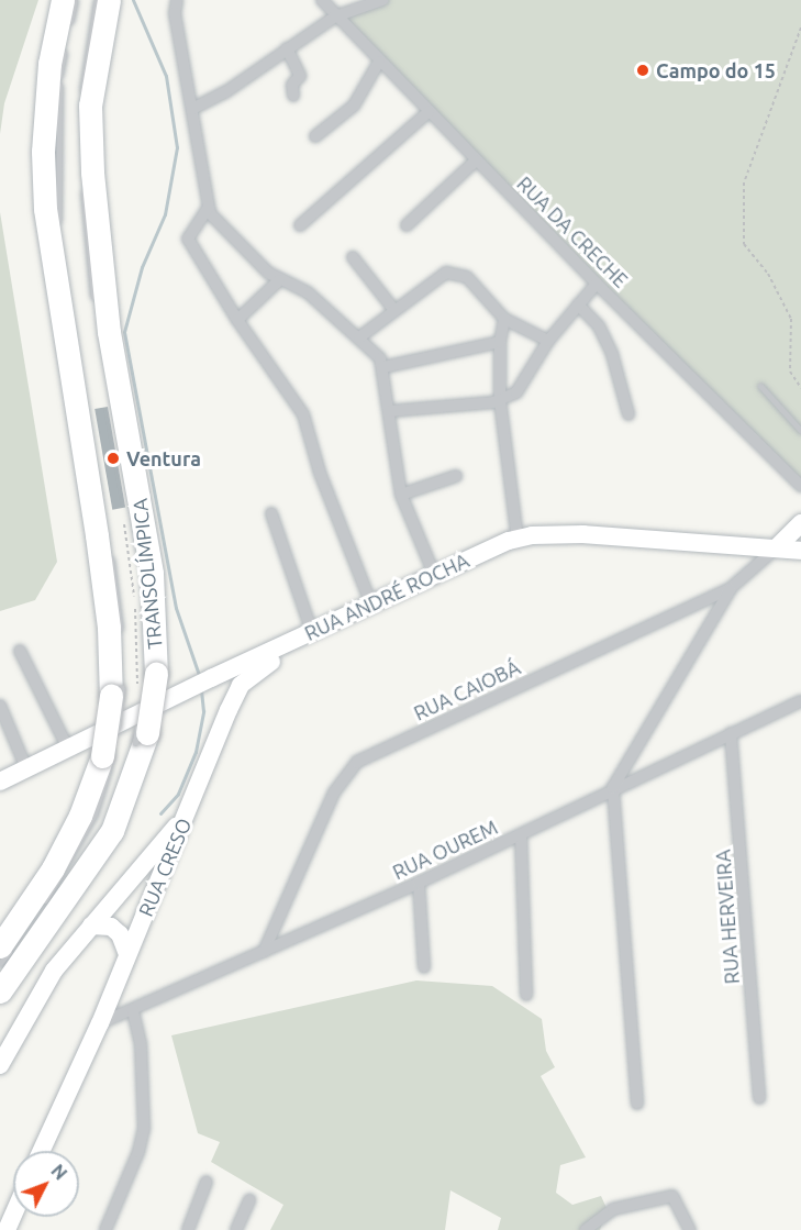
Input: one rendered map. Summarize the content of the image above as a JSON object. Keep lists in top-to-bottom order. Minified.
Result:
{"streets":{"highway":["TRANSOLÍMPICA"],"street":["RUA DA CRECHE","RUA ANDRÉ ROCHA","RUA CAIOBÁ","RUA OUREM","RUA CRESO","RUA HERVEIRA"]},"crossings":[["RUA ANDRÉ ROCHA","RUA CAIOBÁ"],["RUA ANDRÉ ROCHA","RUA CRESO"],["RUA CAIOBÁ","RUA OUREM"],["RUA OUREM","RUA CRESO"],["RUA OUREM","RUA HERVEIRA"]],"places":["Campo do 15","Ventura"],"north":"top right"}
